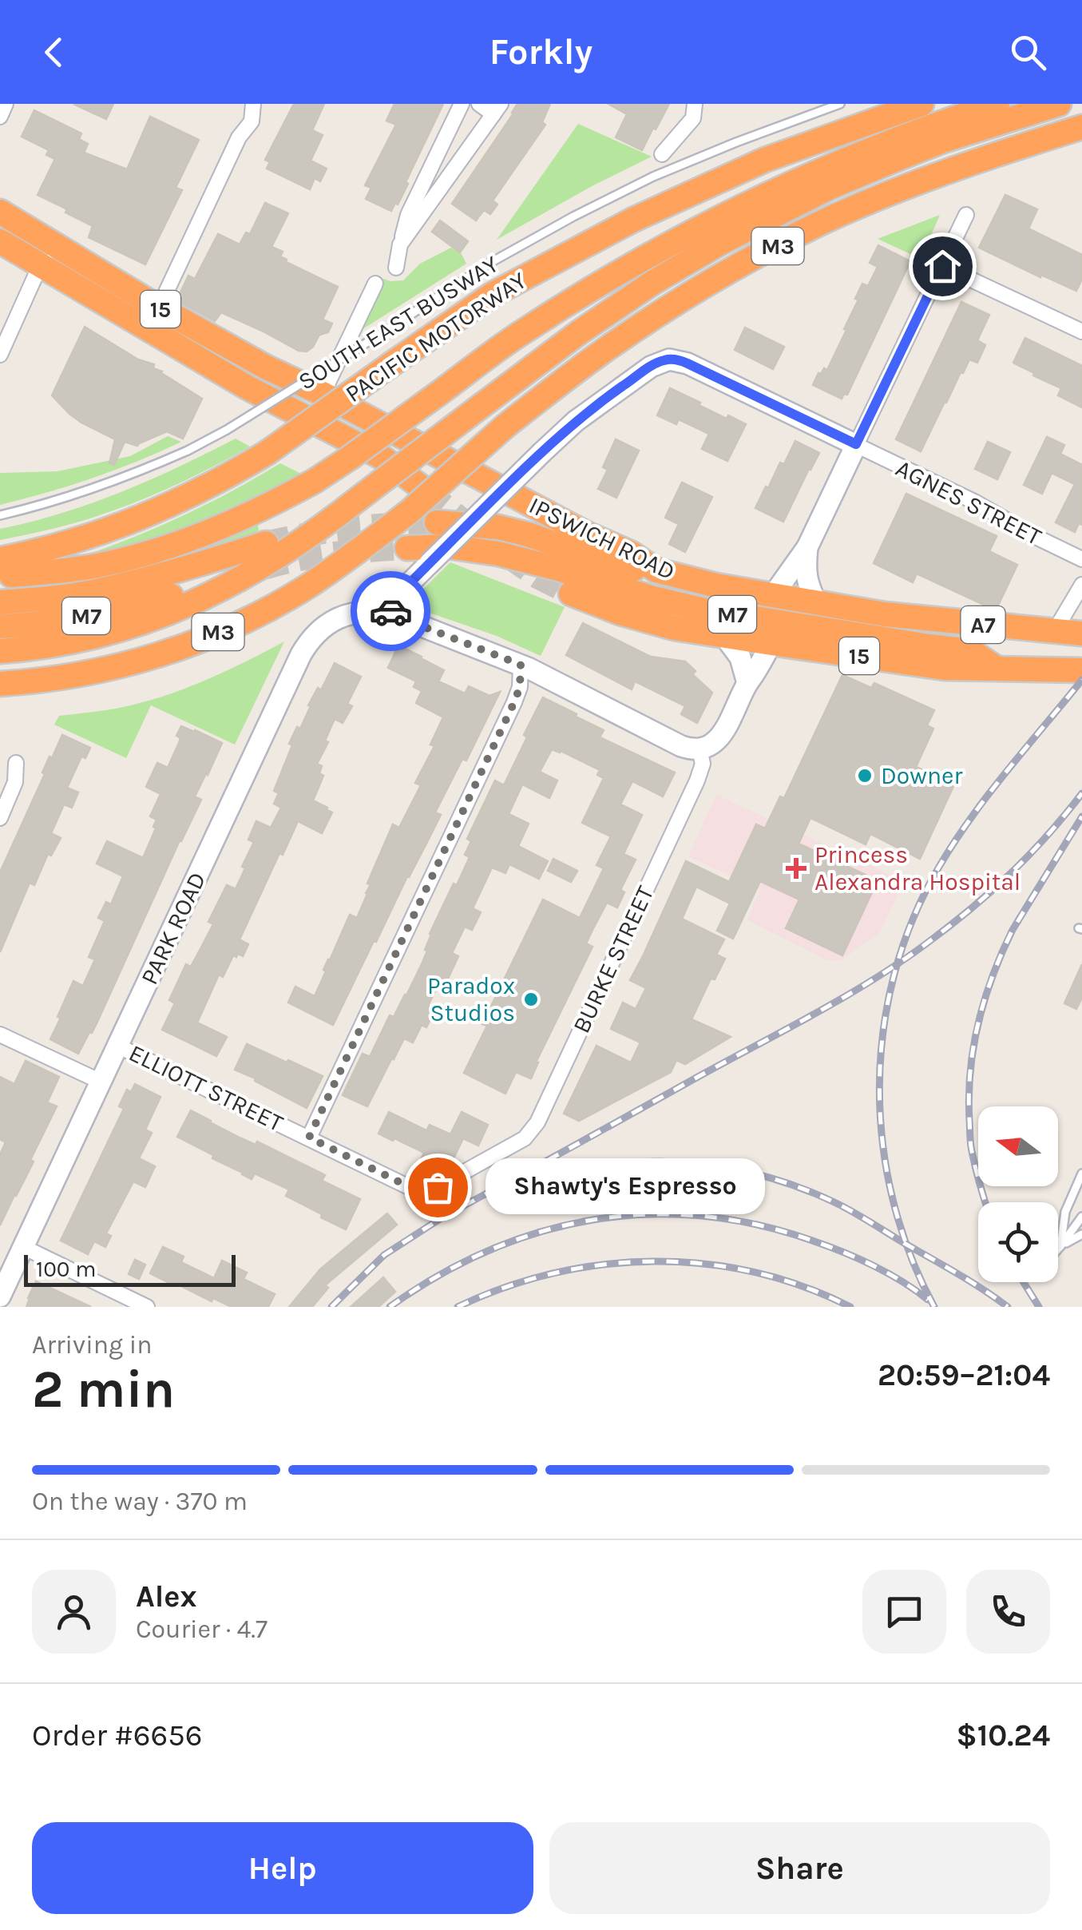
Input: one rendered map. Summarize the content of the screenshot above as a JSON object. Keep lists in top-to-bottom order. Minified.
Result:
{"streets":{"highway":["M3","15","PACIFIC MOTORWAY","IPSWICH ROAD","M7","A7"],"street":["AGNES STREET","PARK ROAD","BURKE STREET","ELLIOTT STREET"],"lane":["SOUTH EAST BUSWAY"]},"crossings":[["15","M7"],["15","A7"],["M7","A7"],["PARK ROAD","ELLIOTT STREET"],["BURKE STREET","ELLIOTT STREET"]],"places":{"other":["Downer","Paradox Studios","Shawty's Espresso"],"health":["Princess Alexandra Hospital"]},"scale_bar":"100 m","north":"left","page":{"header":"Forkly","bubble":"Shawty's Espresso","scale":"100 m","heading":["2 min","Arriving in","20:59–21:04"],"panel":["Alex","Courier · 4.7","Order #6656","$10.24"],"bar":"On the way · 370 m","buttons":["Help","Share"]}}
